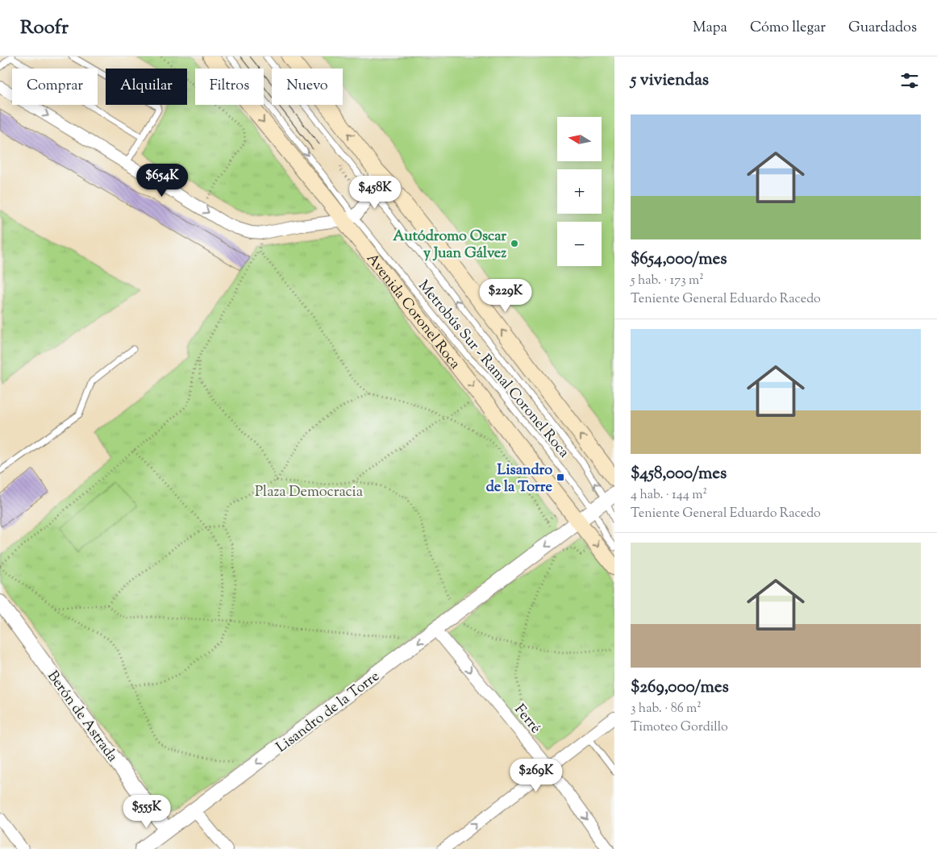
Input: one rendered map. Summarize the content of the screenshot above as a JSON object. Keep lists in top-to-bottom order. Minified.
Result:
{"streets":{"main road":["Avenida Coronel Roca"],"street":["Lisandro de la Torre","Berón de Astrada","Ferré"],"lane":["Metrobús Sur - Ramal Coronel Roca"]},"crossings":[["Avenida Coronel Roca","Metrobús Sur - Ramal Coronel Roca"],["Avenida Coronel Roca","Lisandro de la Torre"],["Metrobús Sur - Ramal Coronel Roca","Lisandro de la Torre"],["Lisandro de la Torre","Berón de Astrada"],["Lisandro de la Torre","Ferré"]],"one_way":["Lisandro de la Torre","Ferré"],"parks":["Plaza Democracia"],"places":{"other":["Autódromo Oscar y Juan Gálvez"],"transit":["Lisandro de la Torre"]},"north":"left","page":{"header":"Roofr","nav":["Mapa","Cómo llegar","Guardados"],"heading":"5 viviendas","chip":["Comprar","Alquilar","Filtros","Nuevo"],"list":[{"name":"$654,000/mes","note":"5 hab. · 173 m² · Teniente General Eduardo Racedo"},{"name":"$458,000/mes","note":"4 hab. · 144 m² · Teniente General Eduardo Racedo"},{"name":"$269,000/mes","note":"3 hab. · 86 m² · Timoteo Gordillo"}],"map_buttons":["+","−"],"price":["$654K","$458K","$229K","$269K","$555K"]}}
